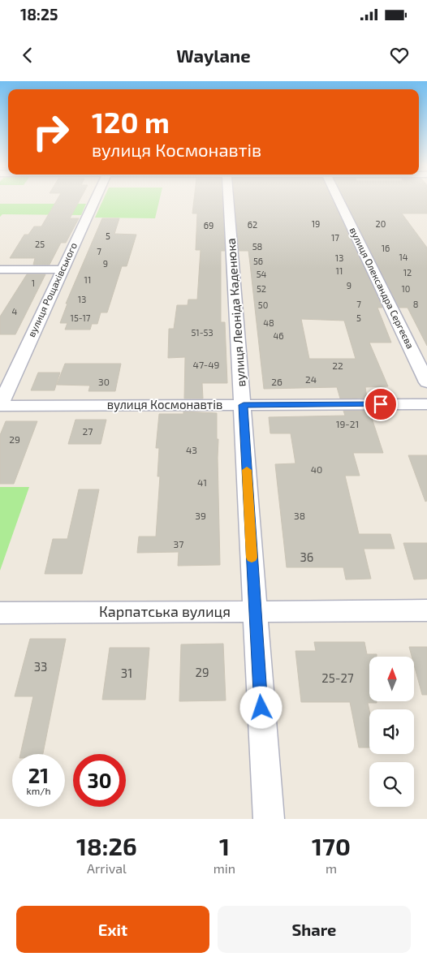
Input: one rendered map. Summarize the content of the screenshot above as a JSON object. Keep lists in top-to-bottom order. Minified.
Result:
{"streets":{"street":["вулиця Олександра Сергеєва","вулиця Рощахівського","вулиця Леоніда Каденюка","вулиця Космонавтів","Карпатська вулиця"]},"crossings":[["вулиця Рощахівського","вулиця Космонавтів"],["вулиця Леоніда Каденюка","вулиця Космонавтів"],["вулиця Леоніда Каденюка","Карпатська вулиця"]],"house_numbers":["19","20","62","69","5","17","25","58","16","7","14","13","56","9","11","12","54","11","1","9","52","10","13","7","8","50","4","15-17","5","48","51-53","46","47-49","22","24","30","26","19-21","27","29","43","40","41","39","38","37","36","33","29","31","25-27"],"north":"top","page":{"status":"18:25","header":"Waylane","turn":["120 m","вулиця Космонавтів"],"speed":"21 km/h","limit":"30","eta":["18:26","Arrival","1","min","170","m"],"buttons":["Exit","Share"]}}
